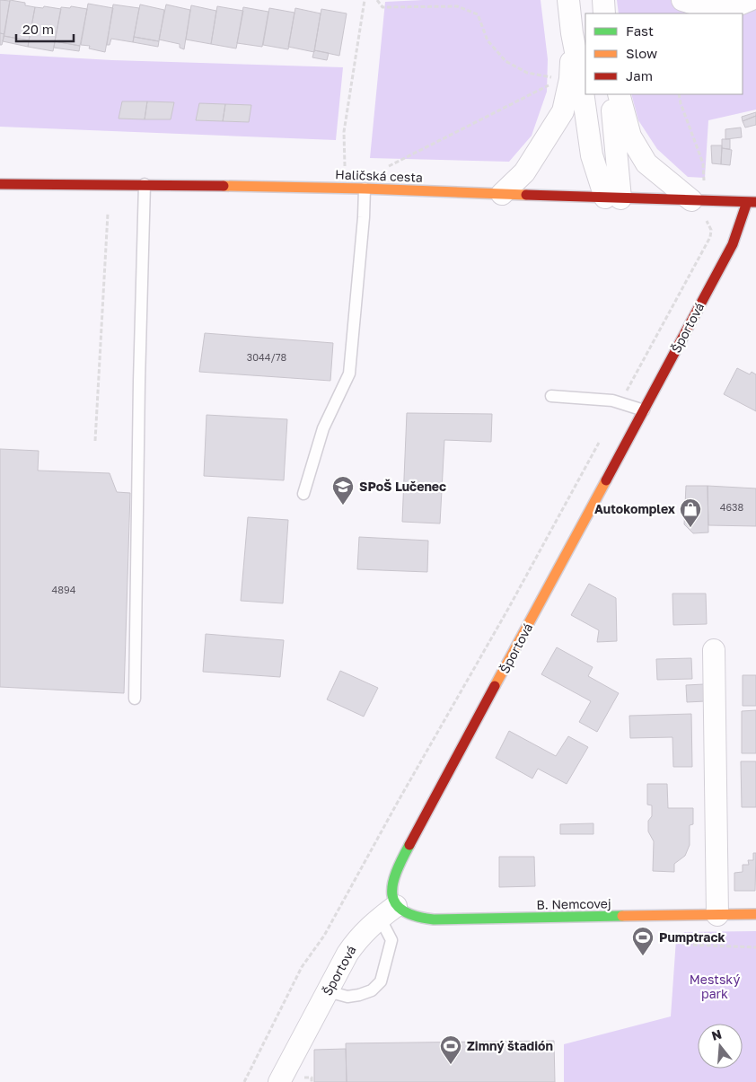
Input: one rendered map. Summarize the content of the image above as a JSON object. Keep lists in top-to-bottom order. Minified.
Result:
{"streets":{"street":["Haličská cesta","Športová","B. Nemcovej"]},"crossings":[["Haličská cesta","Športová"],["Športová","B. Nemcovej"]],"parks":["Mestský park"],"places":{"school or university":["SPoŠ Lučenec"],"shop":["Autokomplex"],"sports":["Pumptrack","Zimný štadión"]},"house_numbers":["3044/78","4638","4894"],"legend":["Fast","Slow","Jam"],"scale_bar":"20 m","north":"top"}
